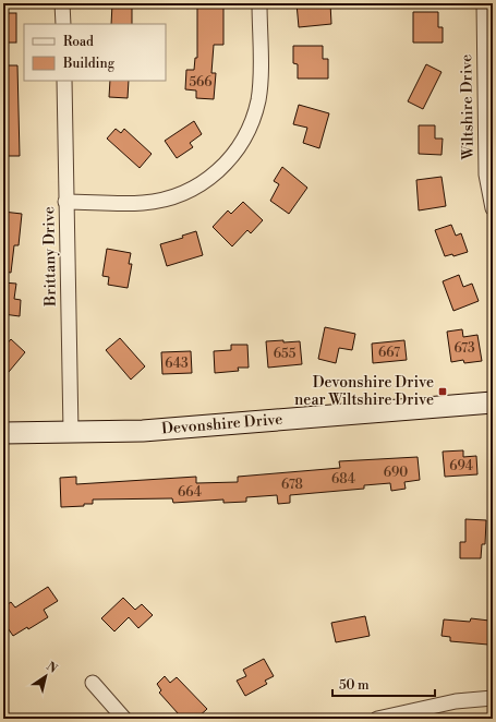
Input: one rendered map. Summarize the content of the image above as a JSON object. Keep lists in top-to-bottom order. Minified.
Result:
{"streets":{"street":["Wiltshire Drive","Brittany Drive","Devonshire Drive"]},"crossings":[["Brittany Drive","Devonshire Drive"]],"places":{"transit":["Devonshire Drive near Wiltshire Drive"]},"house_numbers":["566","673","667","655","643","694","690","684","678","664"],"legend":["Road","Building"],"scale_bar":"50 m","north":"top right"}
